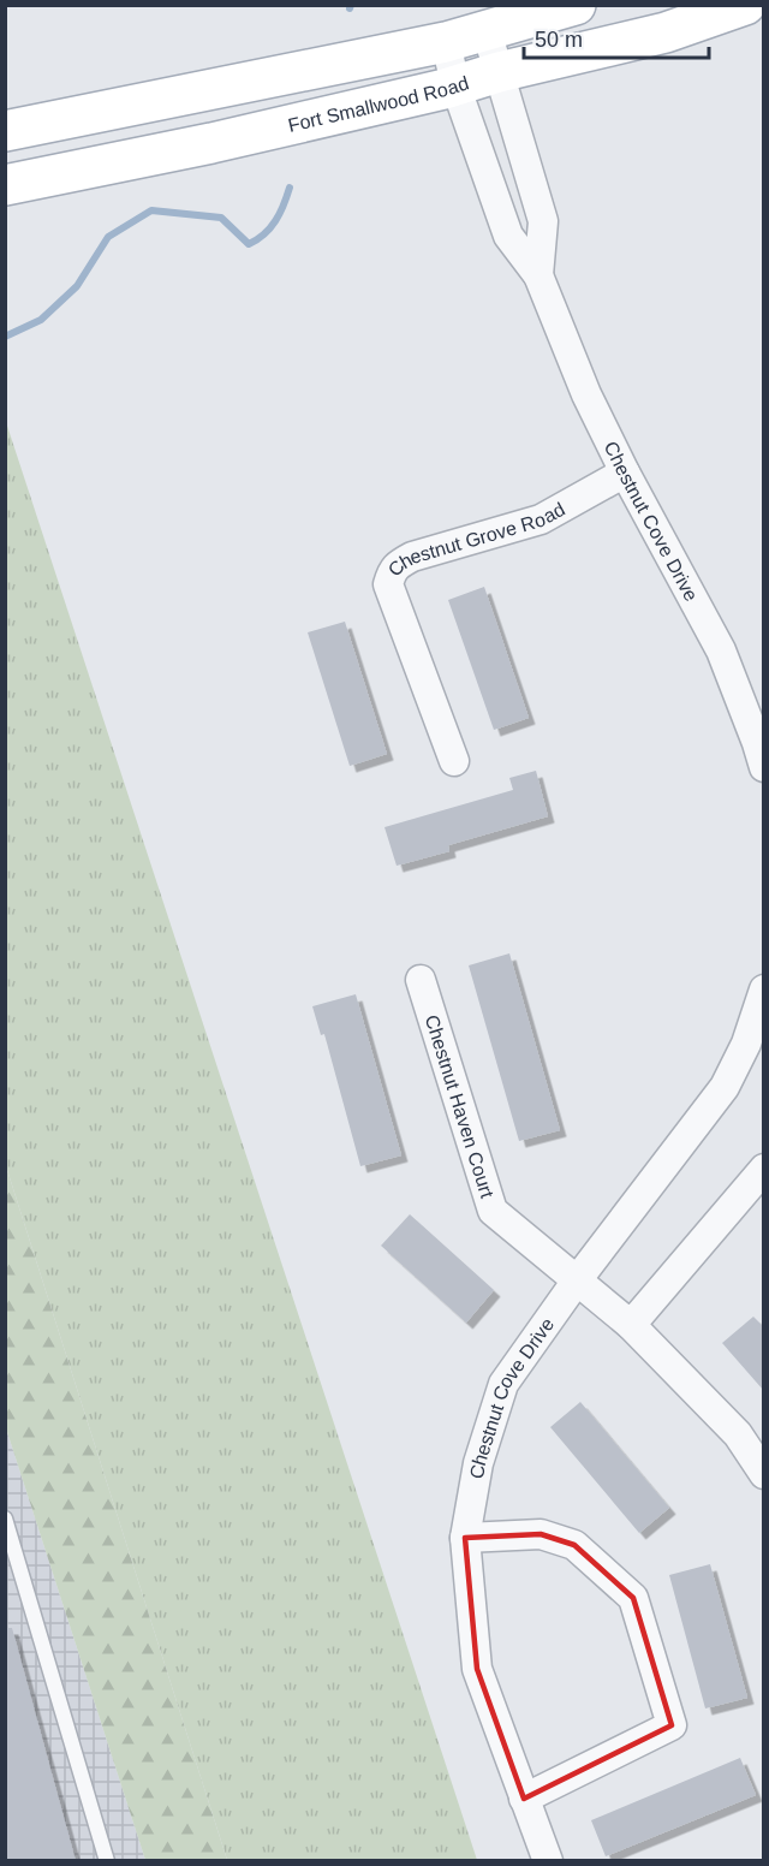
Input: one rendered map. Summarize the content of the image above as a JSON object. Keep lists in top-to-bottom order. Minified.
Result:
{"streets":{"main road":["Fort Smallwood Road"],"street":["Chestnut Cove Drive","Chestnut Grove Road","Chestnut Haven Court"]},"crossings":[["Fort Smallwood Road","Chestnut Cove Drive"],["Chestnut Cove Drive","Chestnut Grove Road"],["Chestnut Cove Drive","Chestnut Haven Court"]],"scale_bar":"50 m"}
